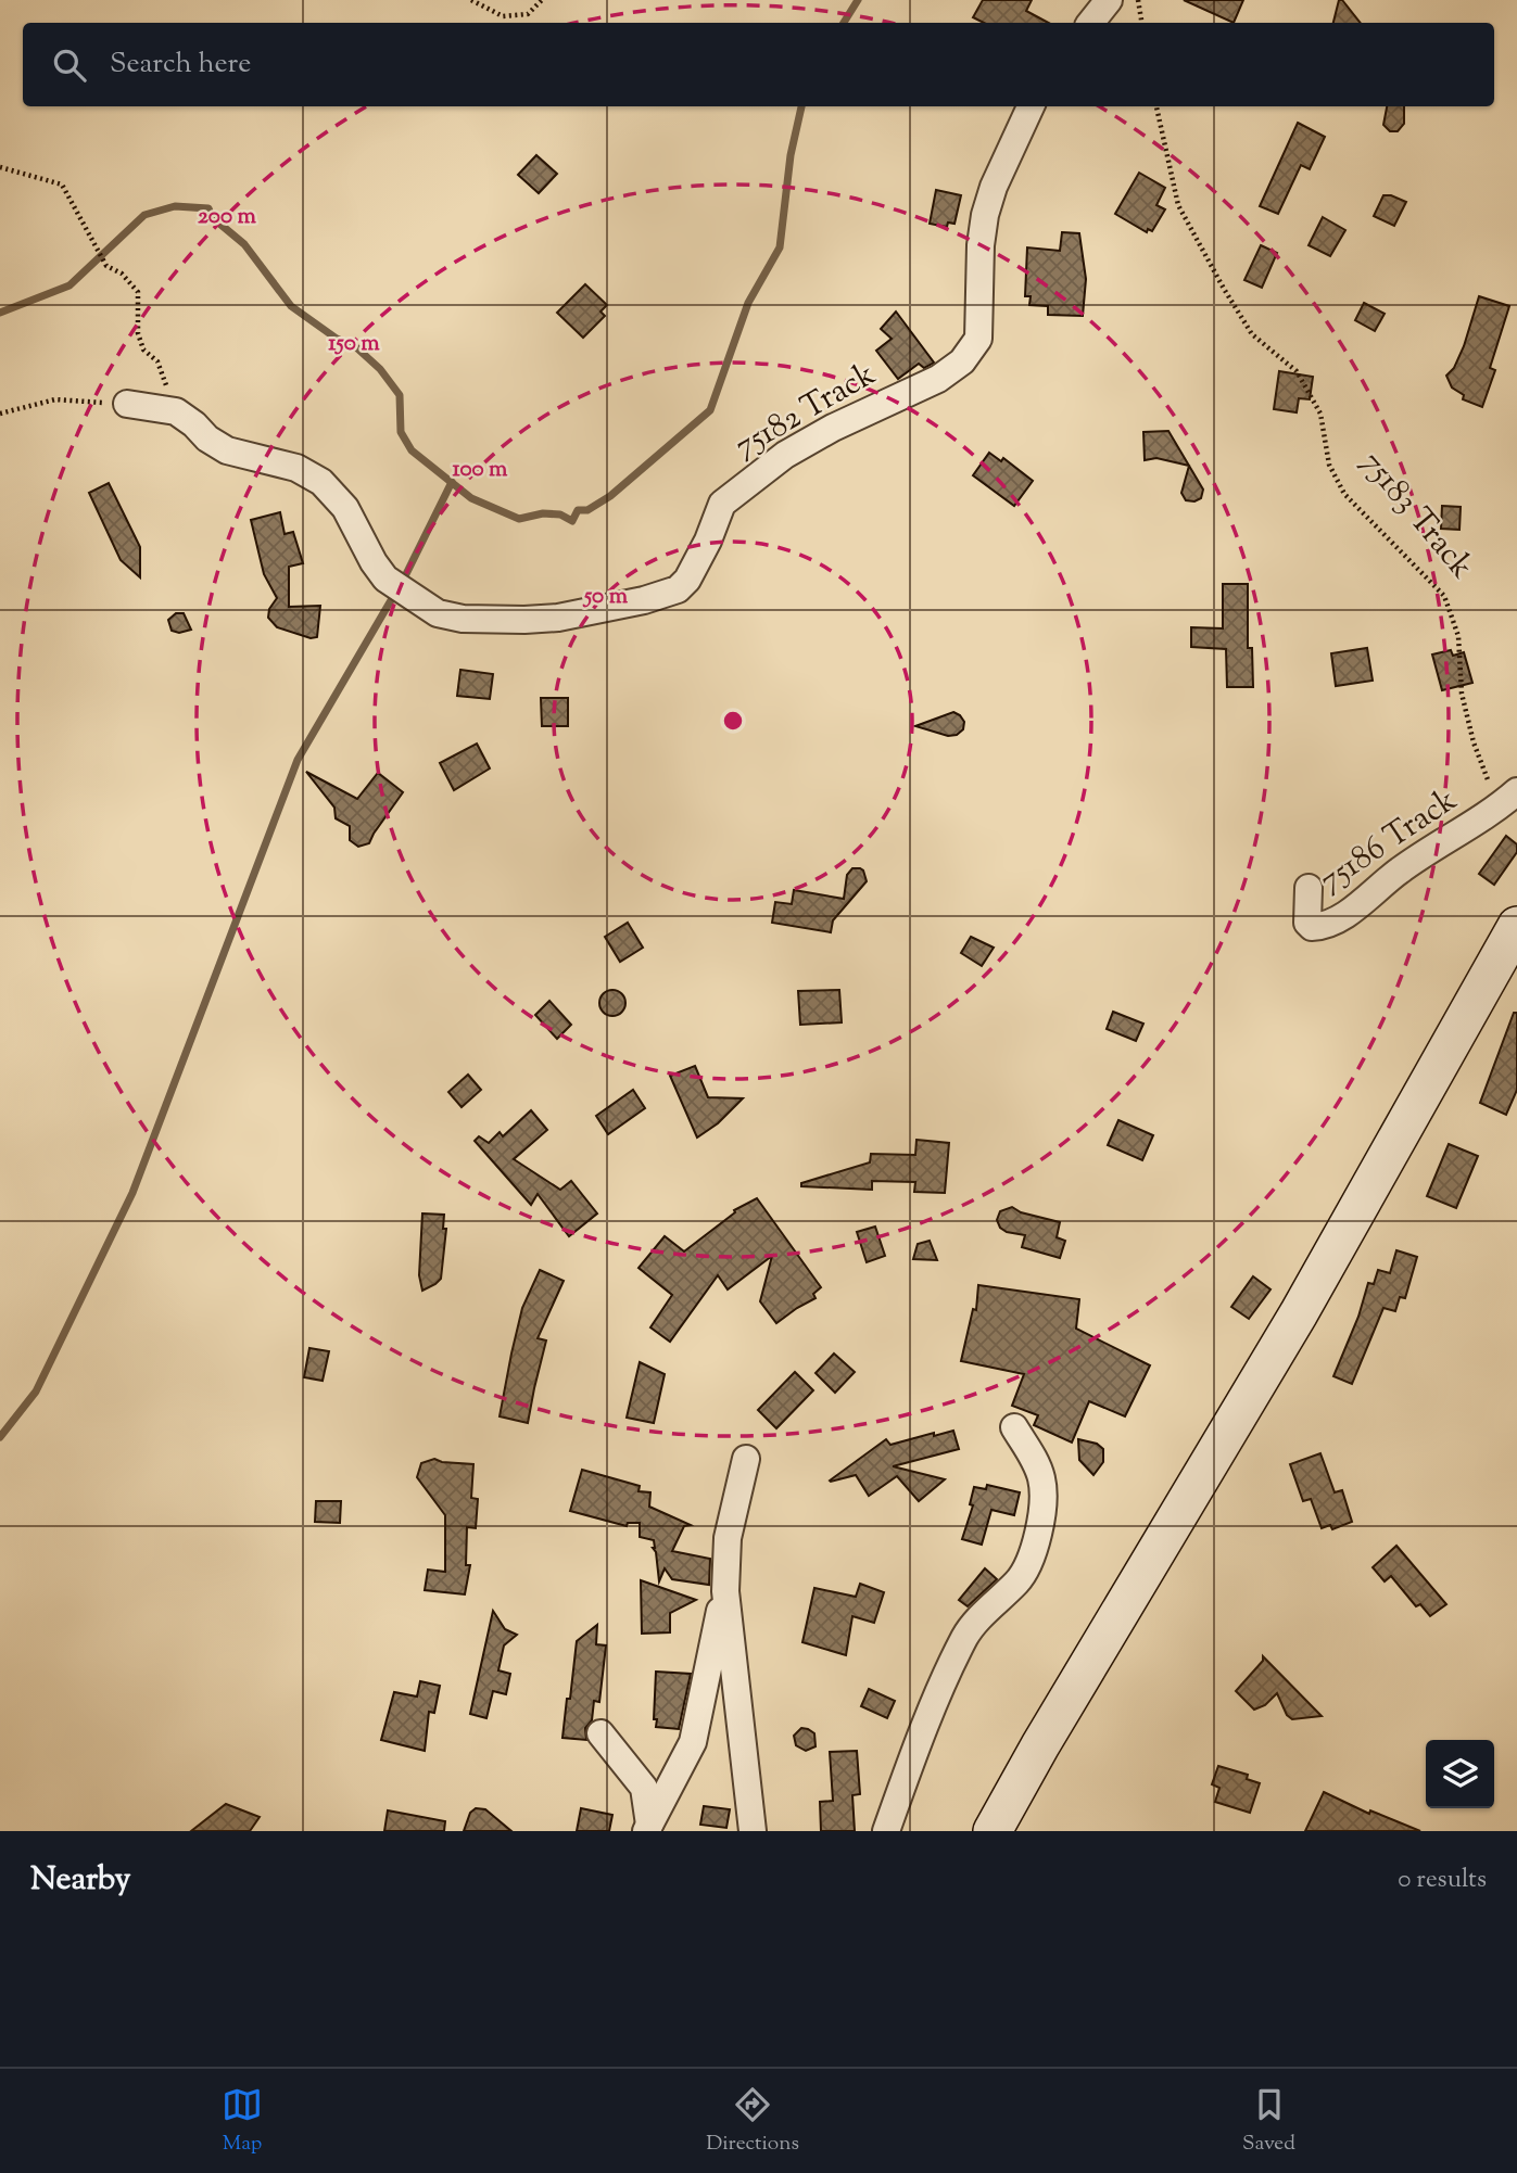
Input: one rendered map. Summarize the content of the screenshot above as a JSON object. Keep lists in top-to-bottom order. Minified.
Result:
{"streets":{"street":["75182 Track","75186 Track"],"path":["75183 Track"]},"crossings":[["75183 Track","75186 Track"]],"page":{"search":"Search here","heading":["Nearby","0 results"],"nav":["Map","Directions","Saved"]},"rings":["200 m","150 m","100 m","50 m"]}
